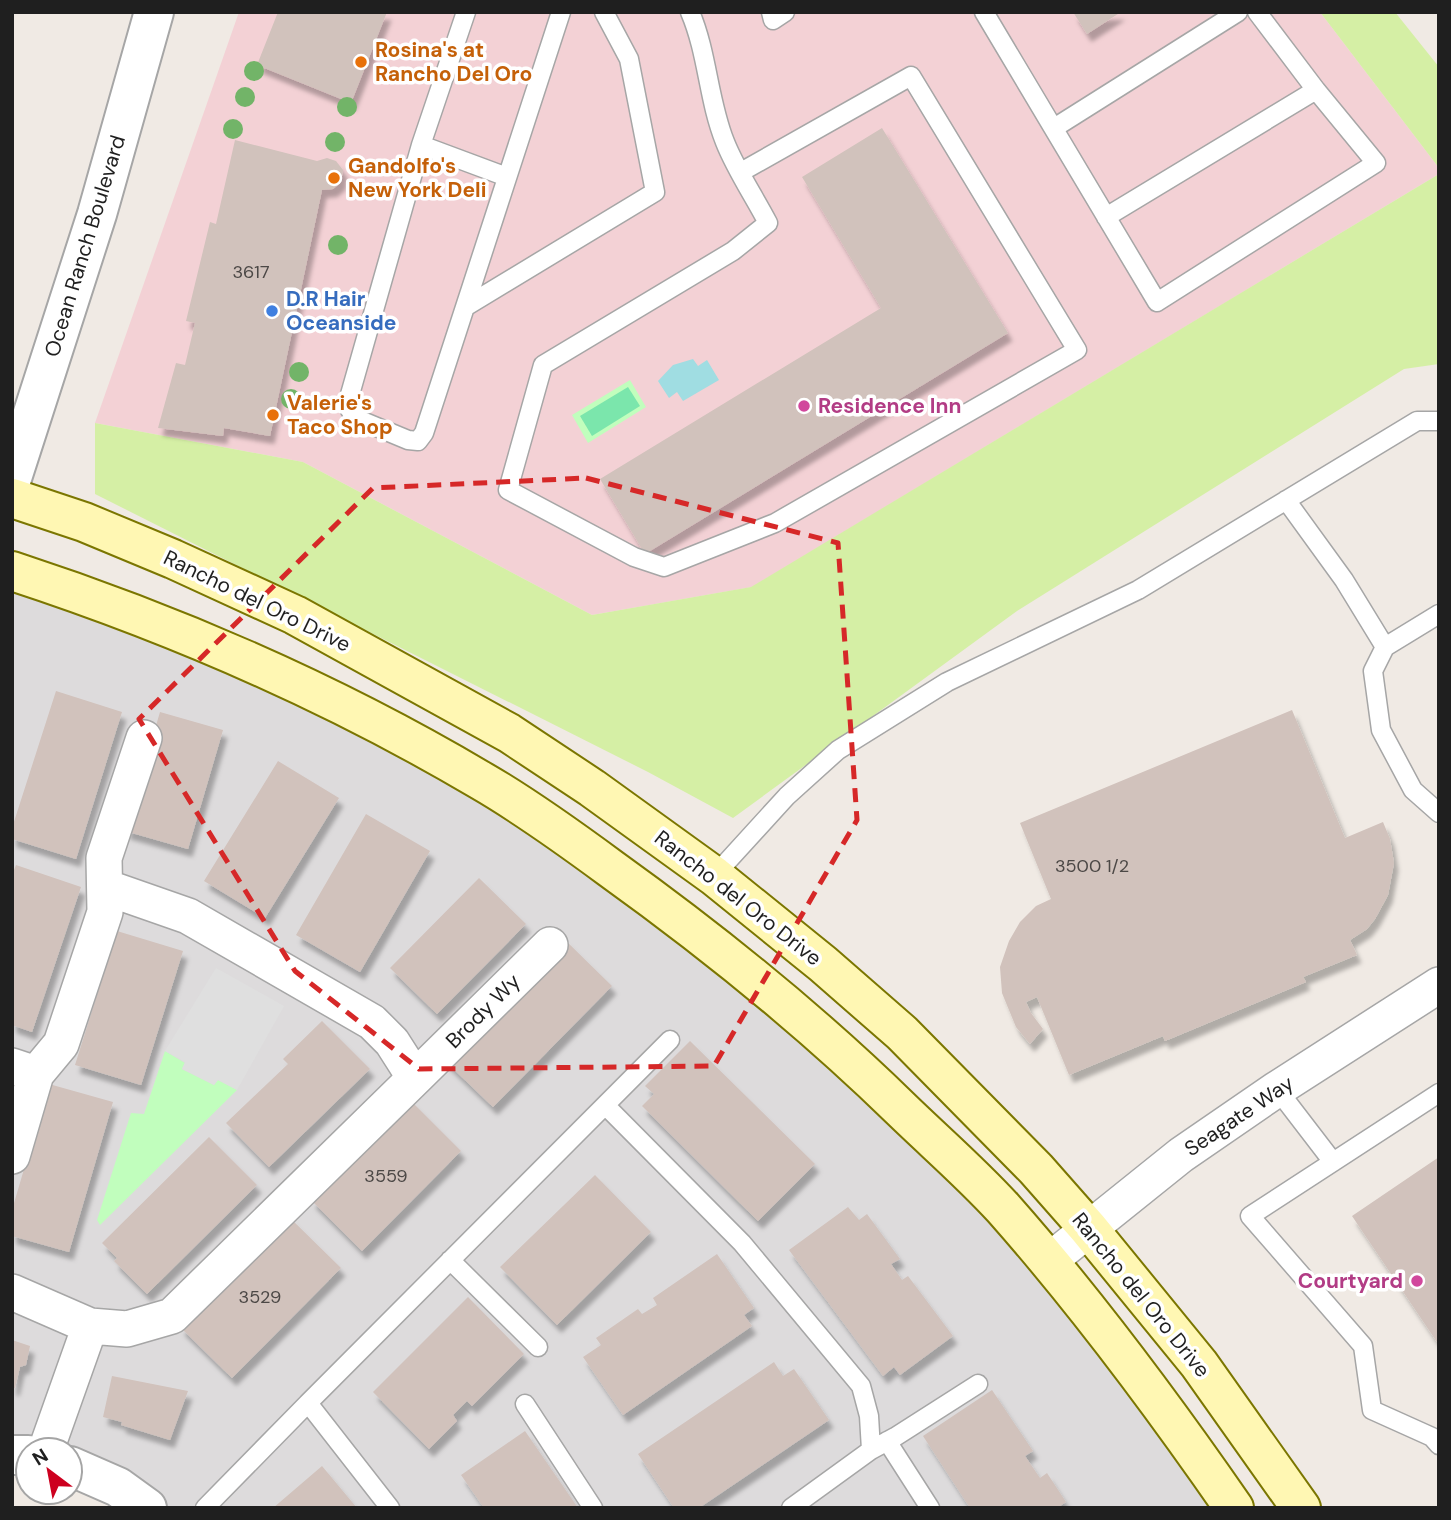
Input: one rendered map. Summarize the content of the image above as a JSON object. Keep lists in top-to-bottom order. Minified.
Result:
{"streets":{"main road":["Rancho del Oro Drive"],"street":["Ocean Ranch Boulevard","Brody Wy","Seagate Way"]},"crossings":[["Rancho del Oro Drive","Seagate Way"]],"places":["Rosina's at Rancho Del Oro","Gandolfo's New York Deli","D.R Hair Oceanside","Residence Inn","Valerie's Taco Shop","Courtyard"],"house_numbers":["3617","3500 1/2","3559","3529"],"north":"top left"}
